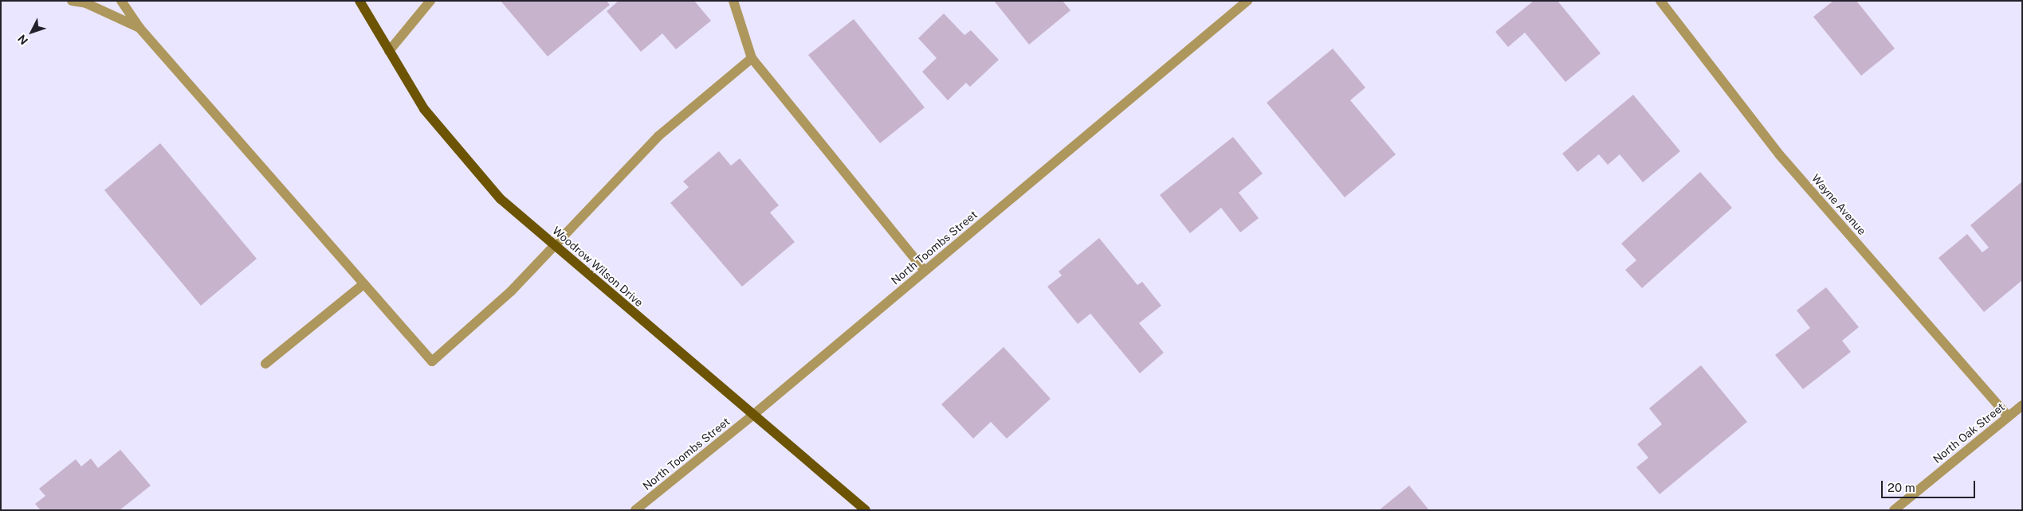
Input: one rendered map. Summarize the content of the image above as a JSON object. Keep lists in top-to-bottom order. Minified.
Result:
{"streets":{"main road":["Woodrow Wilson Drive"],"street":["Wayne Avenue","North Toombs Street","North Oak Street"]},"crossings":[["Wayne Avenue","North Oak Street"],["North Toombs Street","Woodrow Wilson Drive"]],"scale_bar":"20 m","north":"bottom left"}
